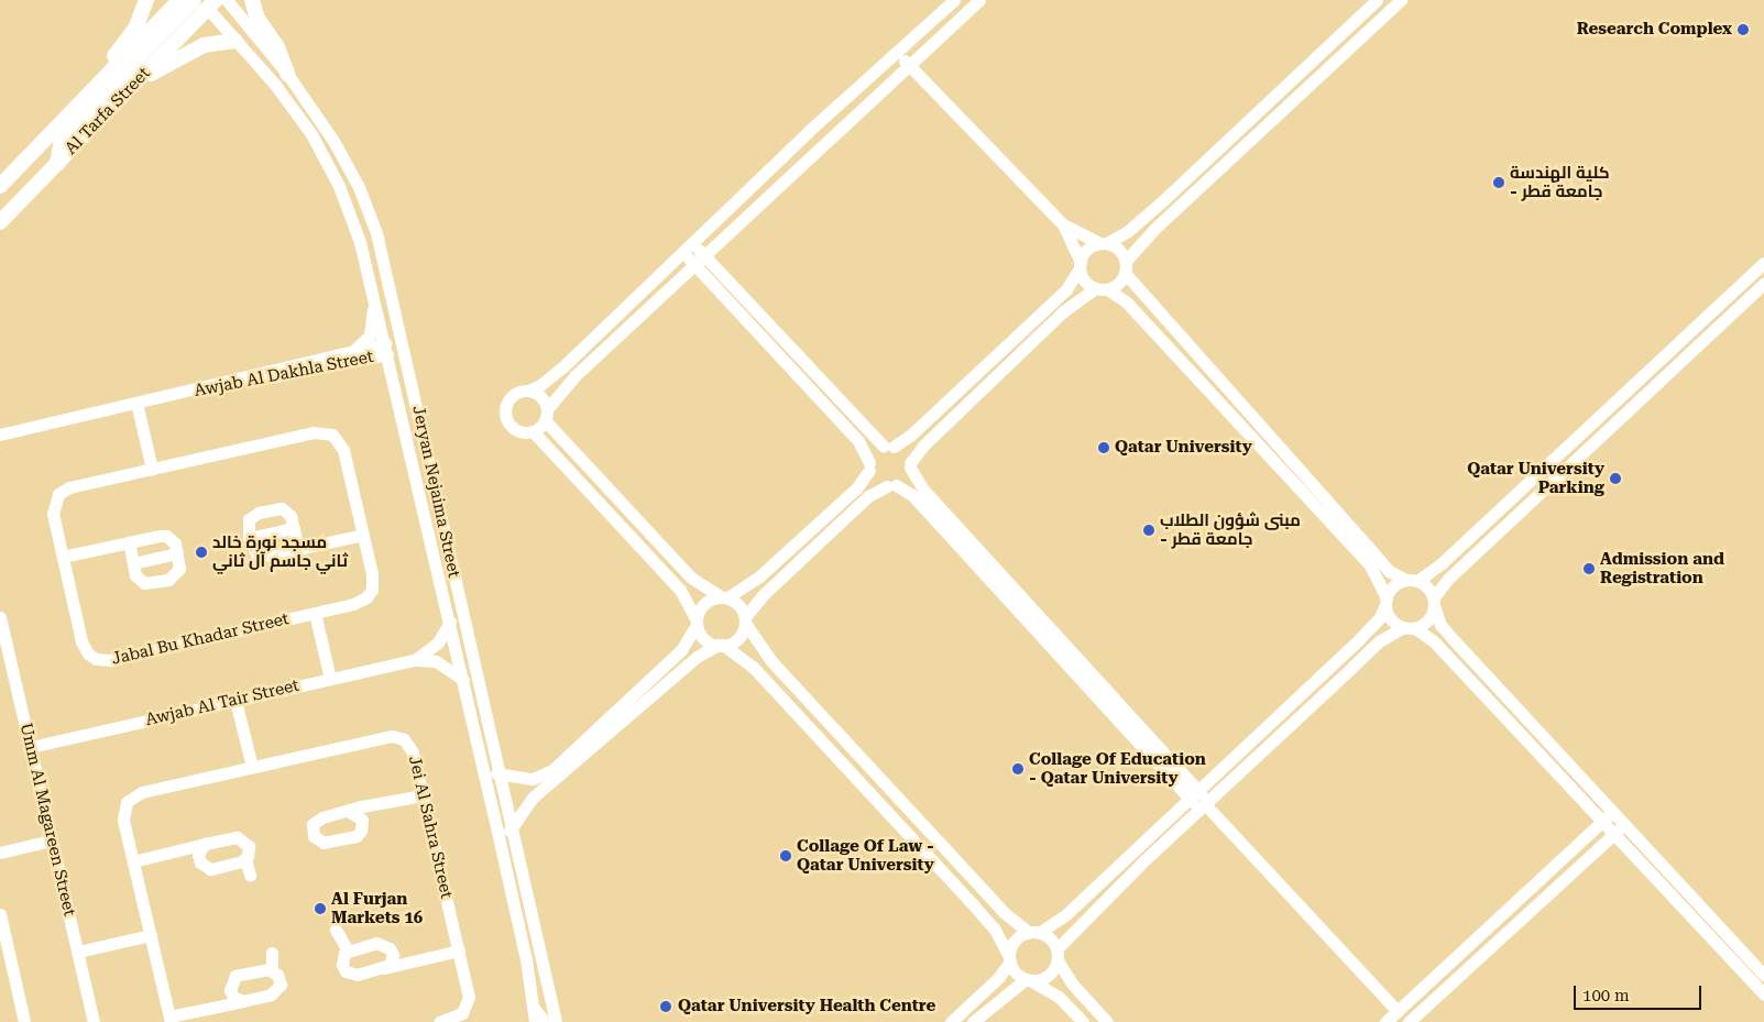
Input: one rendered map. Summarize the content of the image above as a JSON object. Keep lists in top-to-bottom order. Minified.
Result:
{"streets":{"main road":["Al Tarfa Street"],"street":["Awjab Al Dakhla Street","Jeryan Nejaima Street","Jabal Bu Khadar Street","Awjab Al Tair Street","Umm Al Magareen Street","Jei Al Sahra Street"]},"crossings":[["Al Tarfa Street","Jeryan Nejaima Street"],["Awjab Al Dakhla Street","Jeryan Nejaima Street"],["Jeryan Nejaima Street","Awjab Al Tair Street"],["Awjab Al Tair Street","Umm Al Magareen Street"]],"places":["Research Complex","كلية الهندسة - جامعة قطر","Qatar University","Qatar University Parking","مبنى شؤون الطلاب - جامعة قطر","مسجد نورة خالد ثاني جاسم آل ثاني","Admission and Registration","Collage Of Education - Qatar University","Collage Of Law - Qatar University","Al Furjan Markets 16","Qatar University Health Centre"],"scale_bar":"100 m"}
